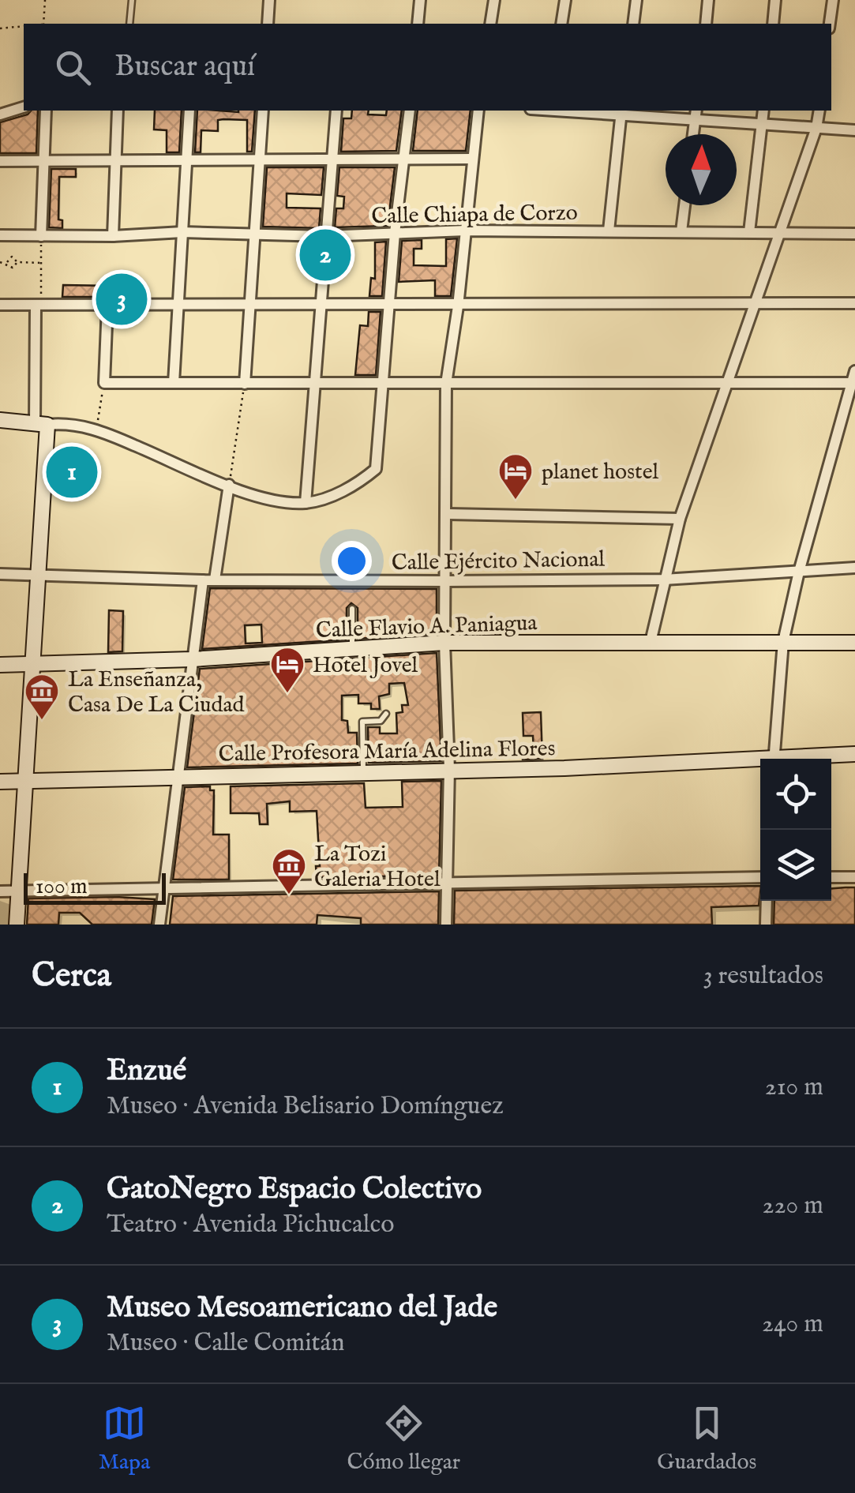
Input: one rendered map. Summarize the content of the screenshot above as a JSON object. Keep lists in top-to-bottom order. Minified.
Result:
{"streets":{"street":["Calle Chiapa de Corzo","Calle Ejército Nacional","Calle Flavio A. Paniagua","Calle Profesora María Adelina Flores"]},"places":{"hotel":["planet hostel","Hotel Jovel"],"museum":["La Enseñanza, Casa De La Ciudad","La Tozi Galeria Hotel"]},"scale_bar":"100 m","north":"top","page":{"search":"Buscar aquí","pins":["2","3","1"],"scale":"100 m","heading":["Cerca","3 resultados"],"list":[{"mark":"1","name":"Enzué","note":"Museo · Avenida Belisario Domínguez","value":"210 m"},{"mark":"2","name":"GatoNegro Espacio Colectivo","note":"Teatro · Avenida Pichucalco","value":"220 m"},{"mark":"3","name":"Museo Mesoamericano del Jade","note":"Museo · Calle Comitán","value":"240 m"}],"nav":["Mapa","Cómo llegar","Guardados"]}}
